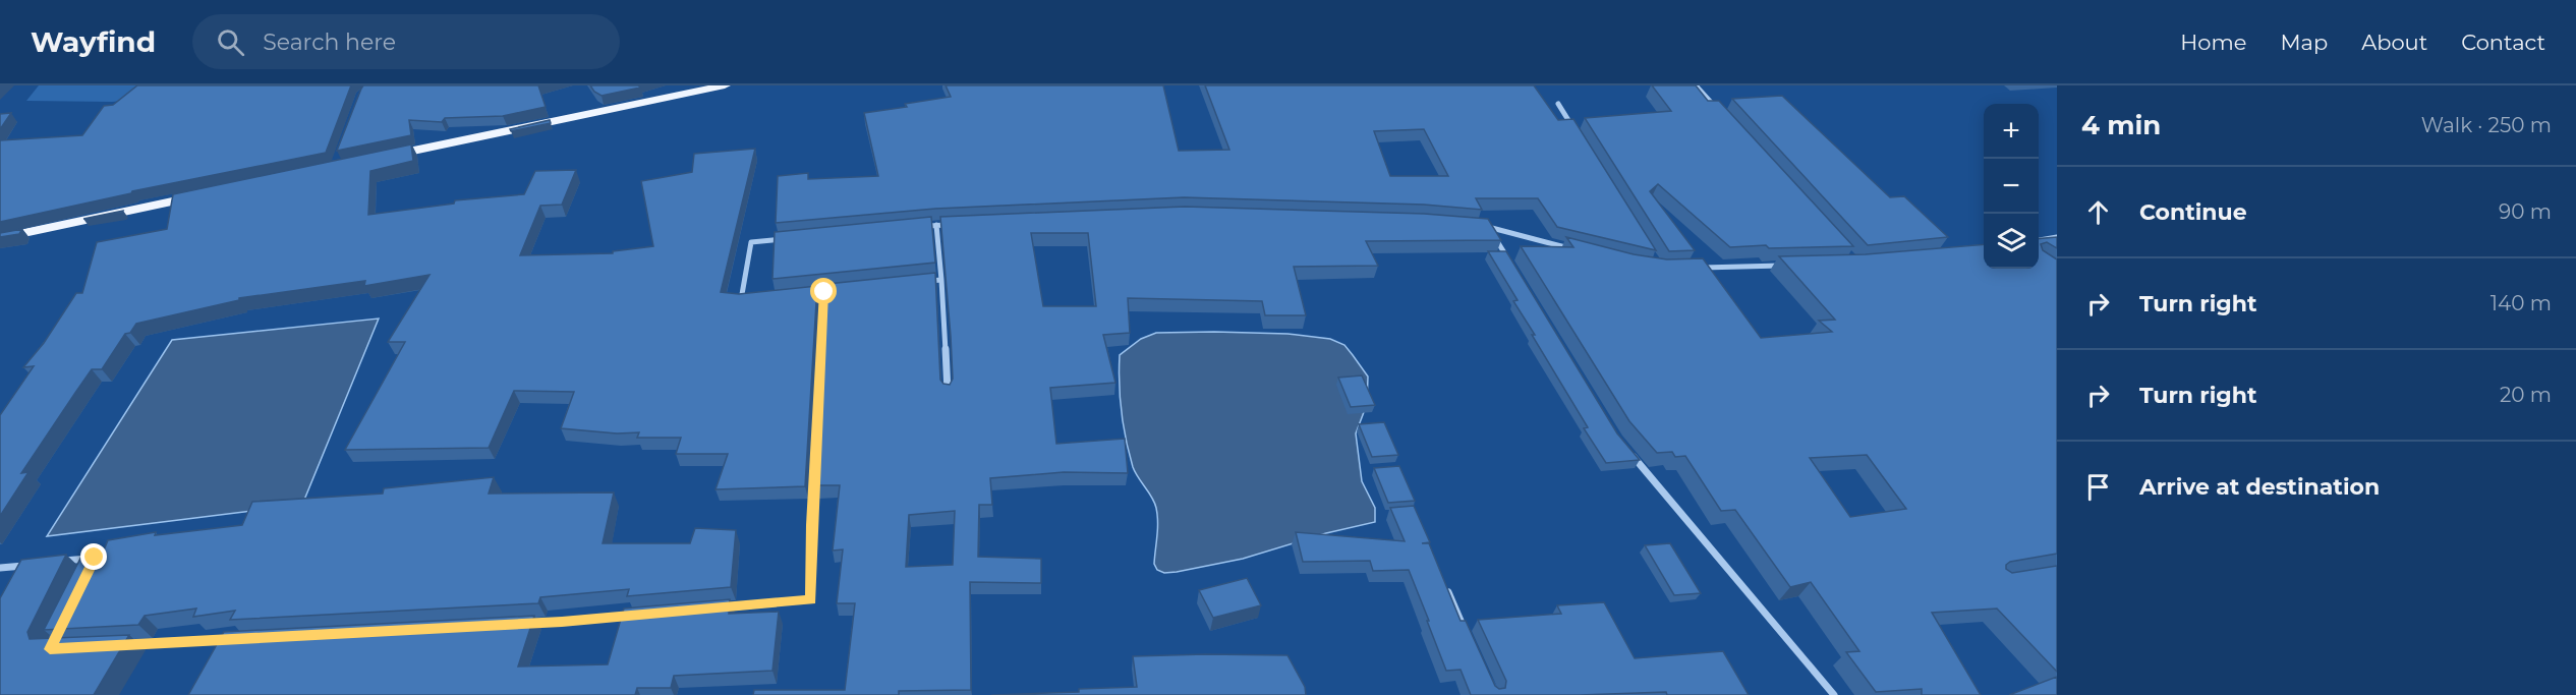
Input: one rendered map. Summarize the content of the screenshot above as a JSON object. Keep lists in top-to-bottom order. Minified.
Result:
{"page":{"header":"Wayfind","search":"Search here","nav":["Home","Map","About","Contact"],"heading":["4 min","Walk · 250 m"],"map_buttons":["+","−"],"list":[["Continue","90 m"],["Turn right","140 m"],["Turn right","20 m"],"Arrive at destination"]}}
